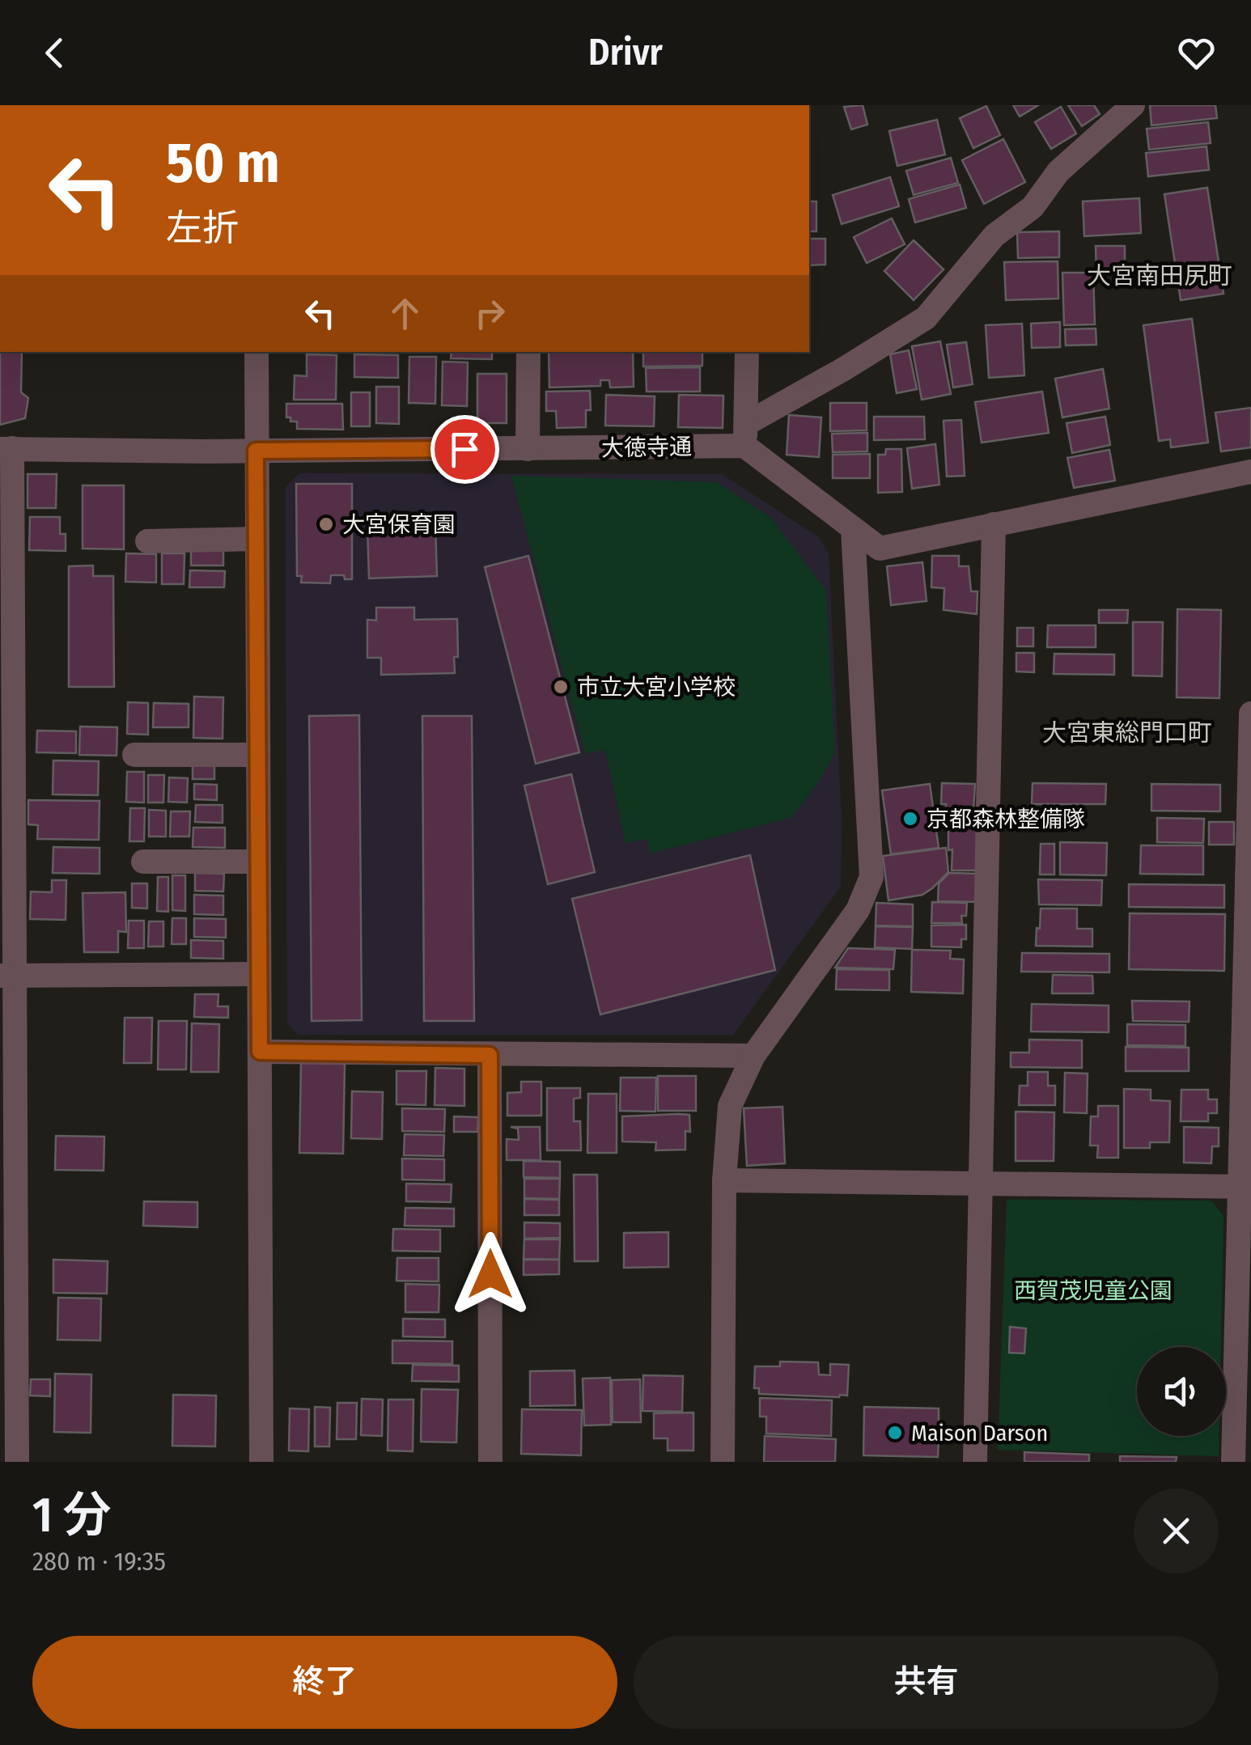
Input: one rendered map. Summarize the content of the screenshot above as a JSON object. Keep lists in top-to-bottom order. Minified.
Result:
{"streets":{"street":["大徳寺通"]},"districts":["大宮南田尻町","大宮東総門口町"],"parks":["西賀茂児童公園"],"places":["大宮保育園","市立大宮小学校","京都森林整備隊","Maison Darson"],"page":{"header":"Drivr","turn":["50 m","左折"],"heading":["1 分","280 m · 19:35"],"buttons":["終了","共有"]}}
